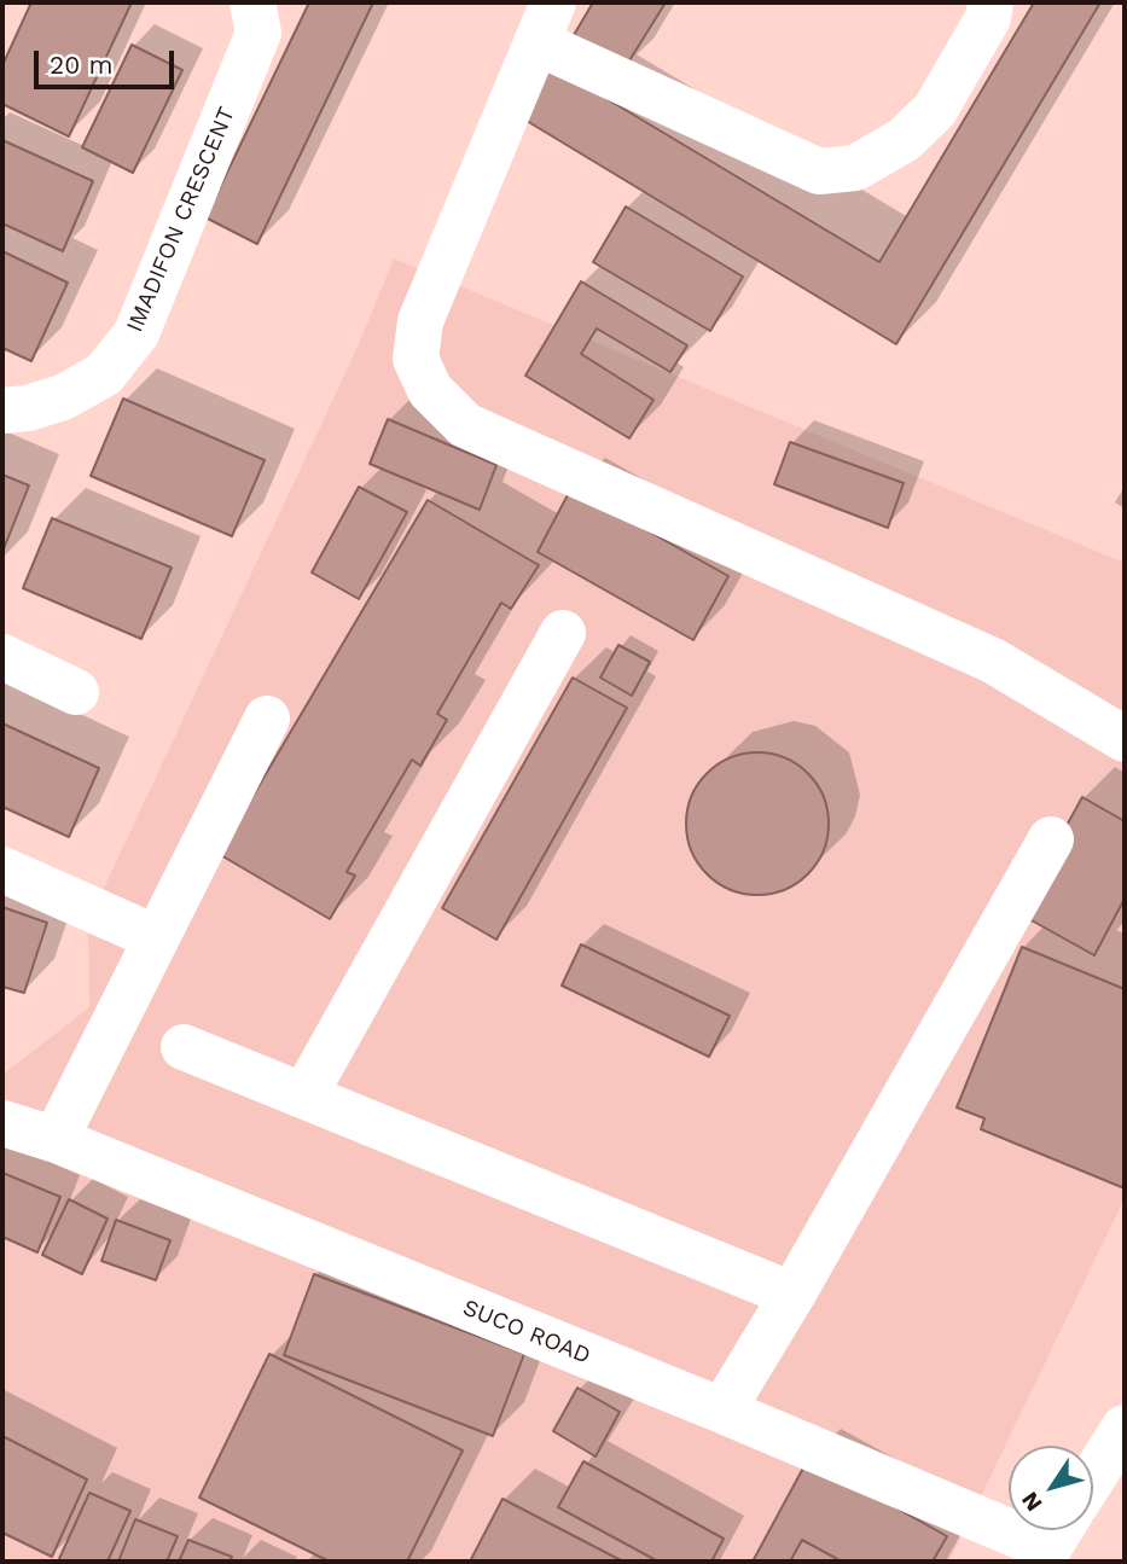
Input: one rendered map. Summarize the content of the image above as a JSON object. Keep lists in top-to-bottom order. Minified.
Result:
{"streets":{"street":["IMADIFON CRESCENT","SUCO ROAD"]},"scale_bar":"20 m","north":"bottom left"}
